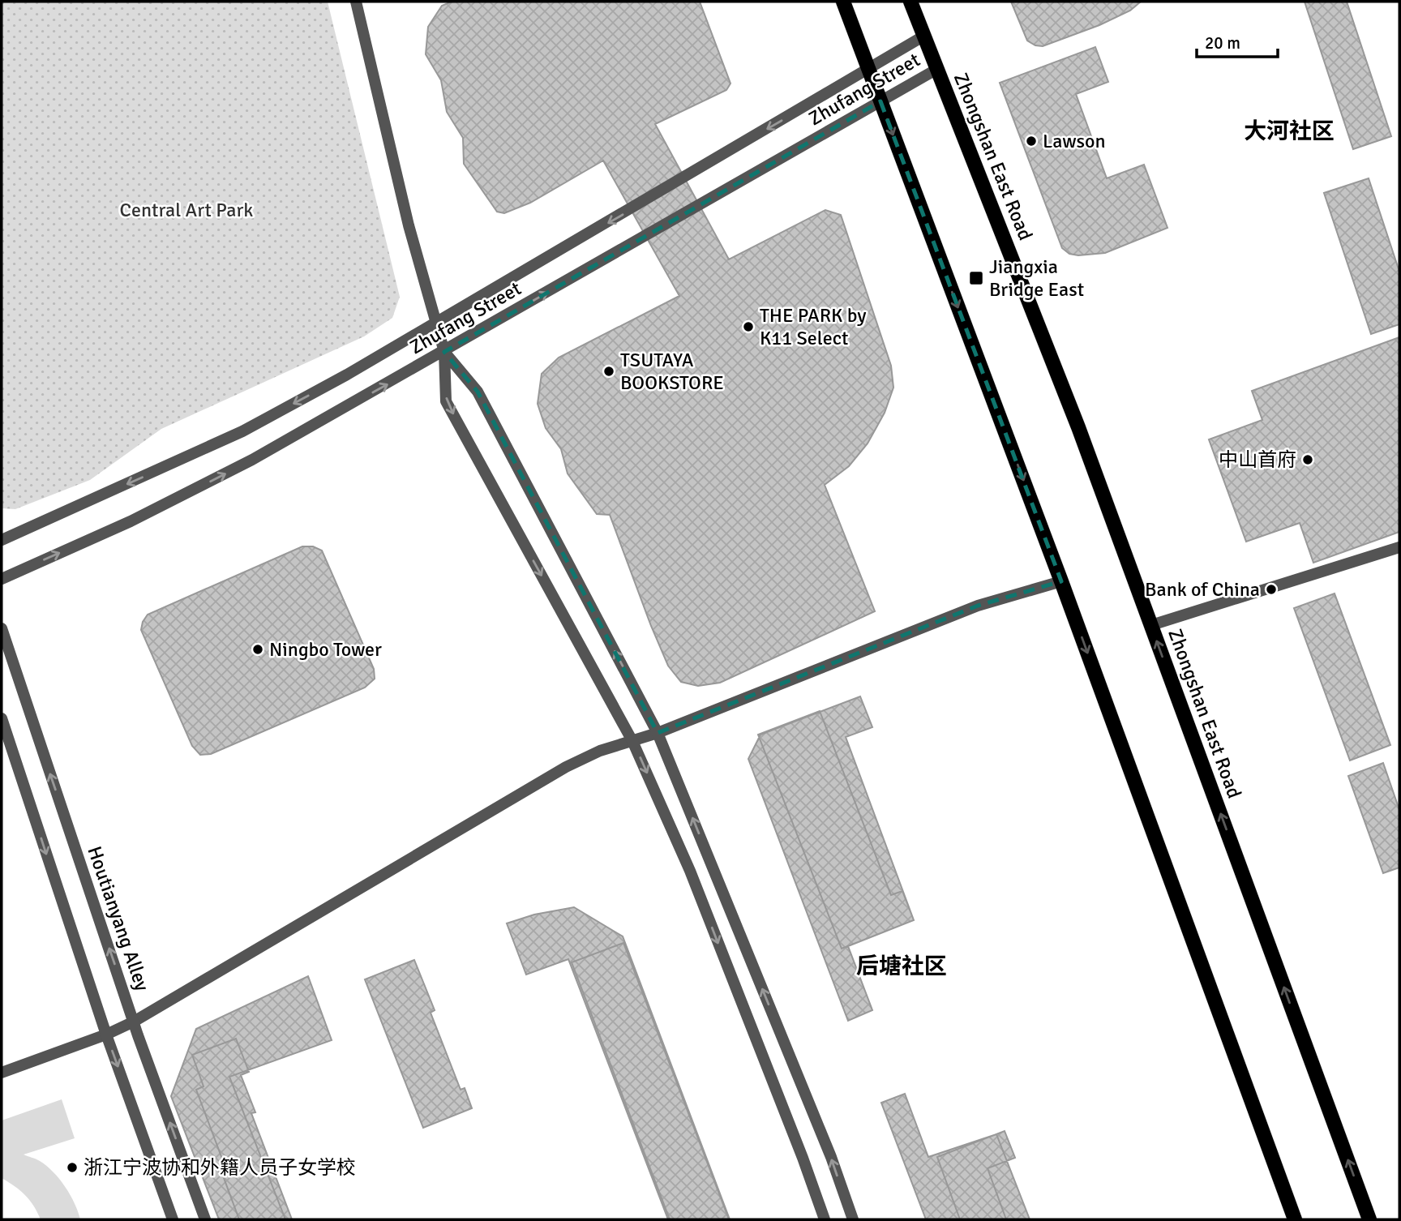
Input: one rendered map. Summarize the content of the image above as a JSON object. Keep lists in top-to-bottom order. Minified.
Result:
{"streets":{"main road":["Zhongshan East Road"],"street":["Zhufang Street","Houtianyang Alley"]},"crossings":[["Zhufang Street","Zhongshan East Road"]],"districts":["大河社区","后塘社区"],"parks":["Central Art Park"],"places":{"other":["Lawson","THE PARK by K11 Select","TSUTAYA BOOKSTORE","中山首府","Bank of China","Ningbo Tower","浙江宁波协和外籍人员子女学校"],"transit":["Jiangxia Bridge East"]},"scale_bar":"20 m"}
